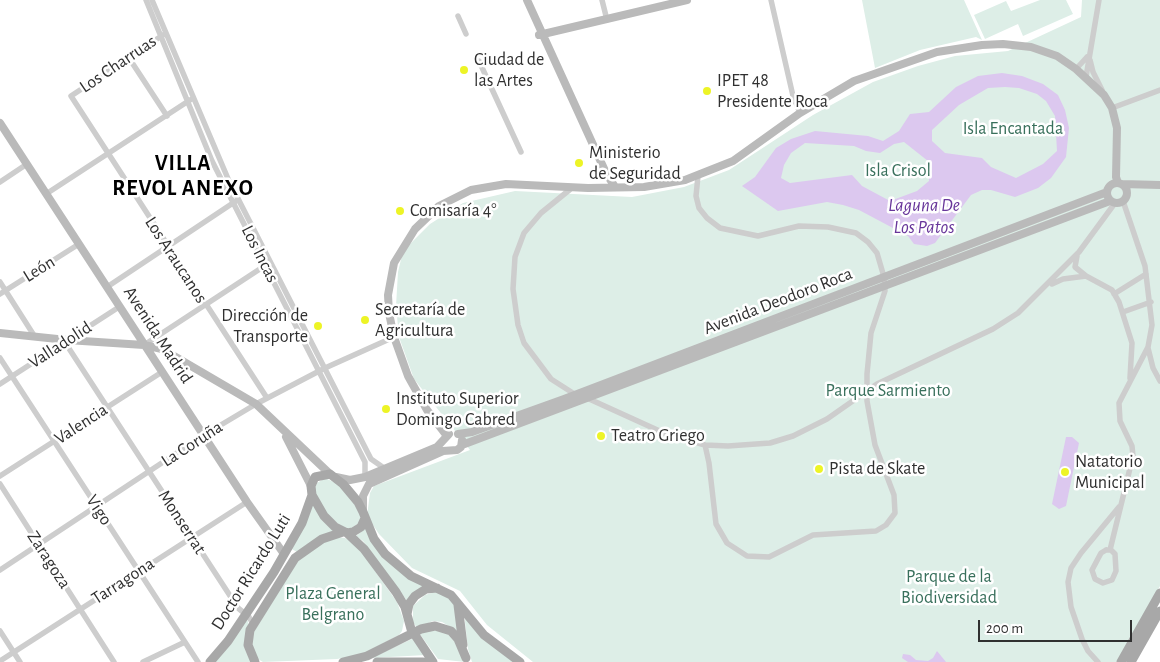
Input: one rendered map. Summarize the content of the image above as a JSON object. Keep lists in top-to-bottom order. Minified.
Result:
{"streets":{"main road":["Avenida Deodoro Roca","Avenida Madrid","Doctor Ricardo Luti"],"street":["Los Charruas","Los Incas","Los Araucanos","León","Valladolid","Valencia","La Coruña","Vigo","Monserrat","Zaragoza","Tarragona"]},"crossings":[["Los Charruas","Los Incas"],["Los Charruas","Los Araucanos"],["Los Incas","Avenida Deodoro Roca"],["Los Incas","La Coruña"],["Los Araucanos","La Coruña"],["León","Avenida Madrid"],["Avenida Madrid","Valladolid"],["Avenida Madrid","Valencia"],["Avenida Madrid","La Coruña"],["Avenida Madrid","Doctor Ricardo Luti"],["Avenida Madrid","Tarragona"],["Valladolid","Vigo"],["Valladolid","Monserrat"],["Valencia","Vigo"],["Valencia","Monserrat"],["La Coruña","Vigo"],["La Coruña","Monserrat"],["La Coruña","Zaragoza"],["Vigo","Tarragona"],["Monserrat","Doctor Ricardo Luti"],["Monserrat","Tarragona"],["Zaragoza","Tarragona"]],"districts":["VILLA REVOL ANEXO"],"water":["Laguna De Los Patos"],"parks":["Isla Encantada","Isla Crisol","Parque Sarmiento","Parque de la Biodiversidad","Plaza General Belgrano"],"places":["Ciudad de las Artes","IPET 48 Presidente Roca","Ministerio de Seguridad","Comisaría 4°","Secretaría de Agricultura","Dirección de Transporte","Instituto Superior Domingo Cabred","Teatro Griego","Pista de Skate","Natatorio Municipal"],"scale_bar":"200 m"}
